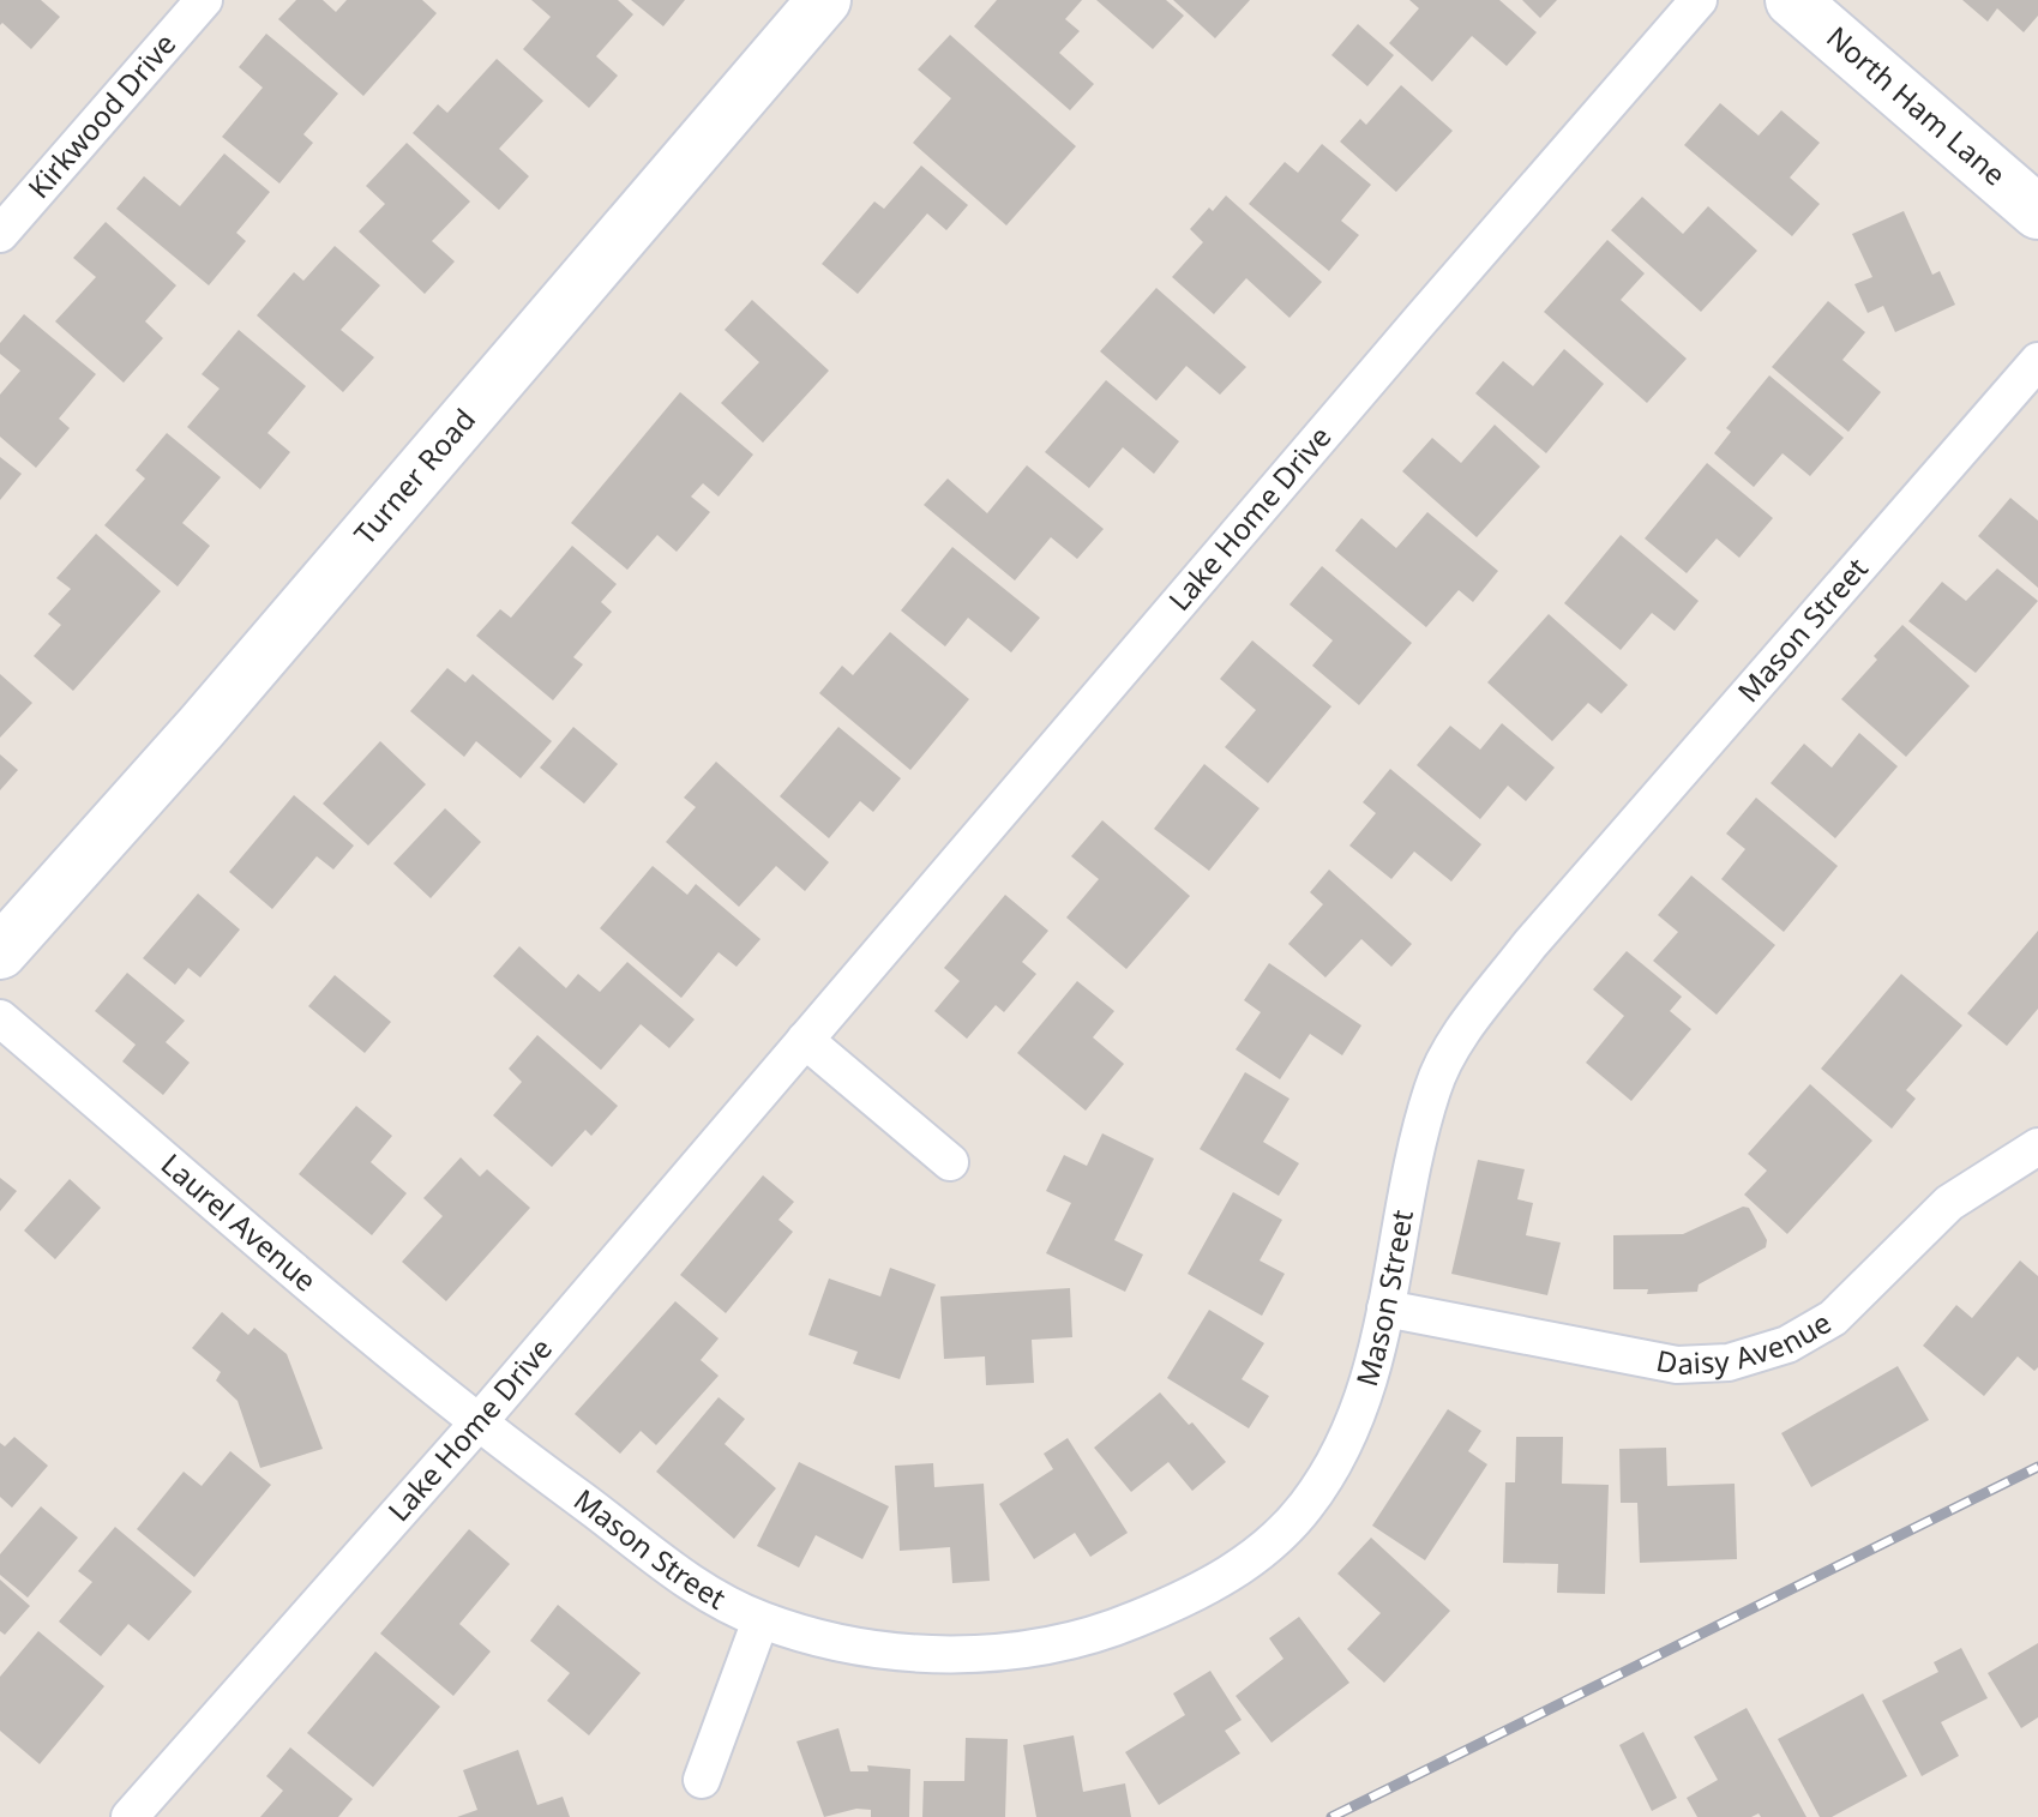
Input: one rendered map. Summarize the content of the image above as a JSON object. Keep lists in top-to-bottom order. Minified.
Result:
{"streets":{"main road":["North Ham Lane","Turner Road"],"street":["Kirkwood Drive","Lake Home Drive","Mason Street","Laurel Avenue","Daisy Avenue"]},"crossings":[["Lake Home Drive","Mason Street"],["Lake Home Drive","Laurel Avenue"],["Mason Street","Laurel Avenue"],["Mason Street","Daisy Avenue"]]}
